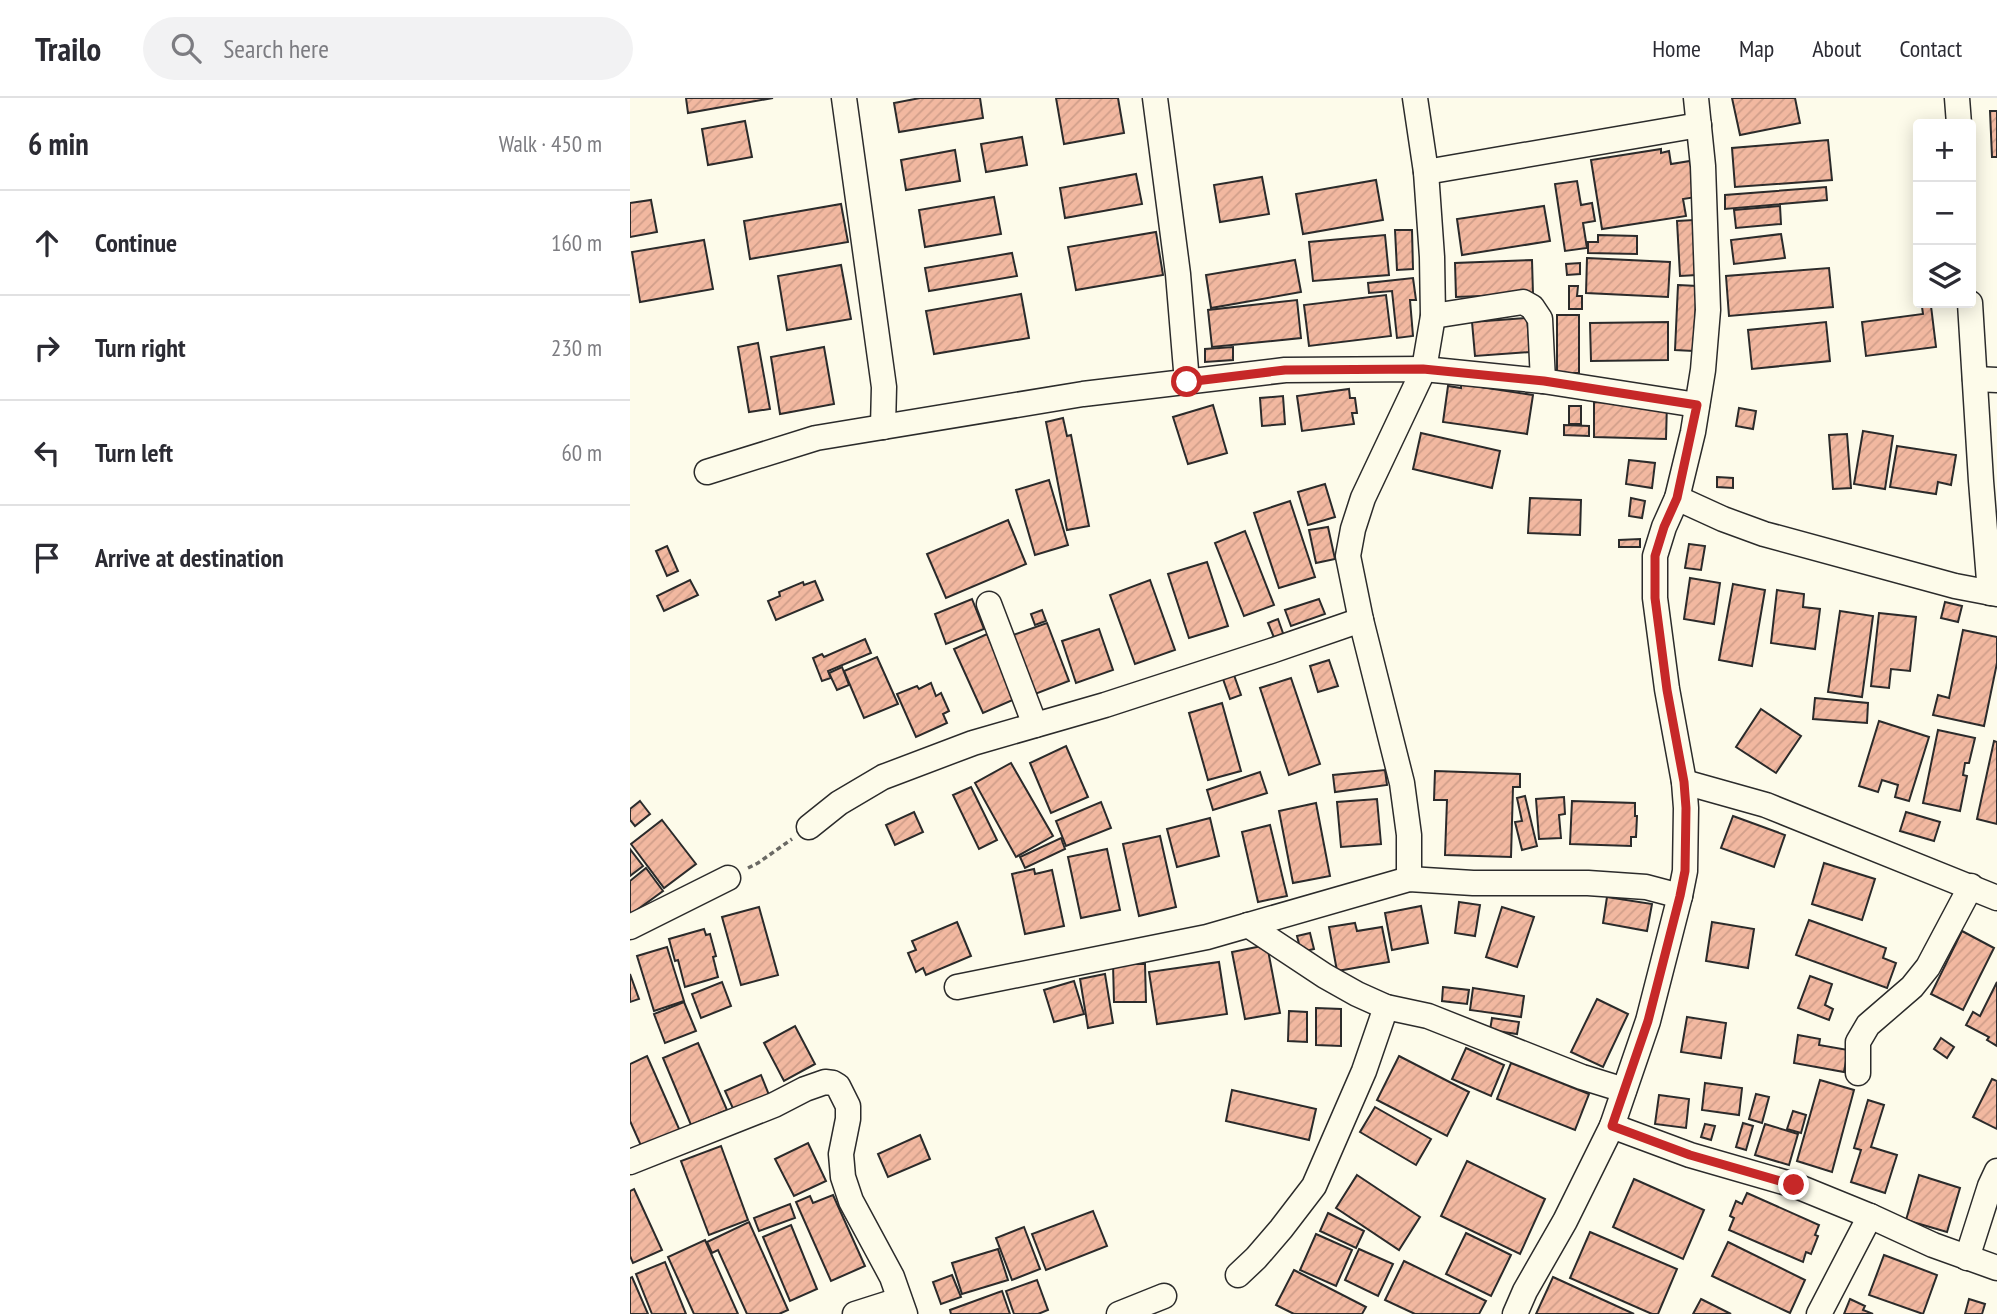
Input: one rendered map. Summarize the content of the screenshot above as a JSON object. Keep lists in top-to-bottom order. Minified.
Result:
{"page":{"header":"Trailo","search":"Search here","nav":["Home","Map","About","Contact"],"heading":["6 min","Walk · 450 m"],"map_buttons":["+","−"],"list":[["Continue","160 m"],["Turn right","230 m"],["Turn left","60 m"],"Arrive at destination"]}}
